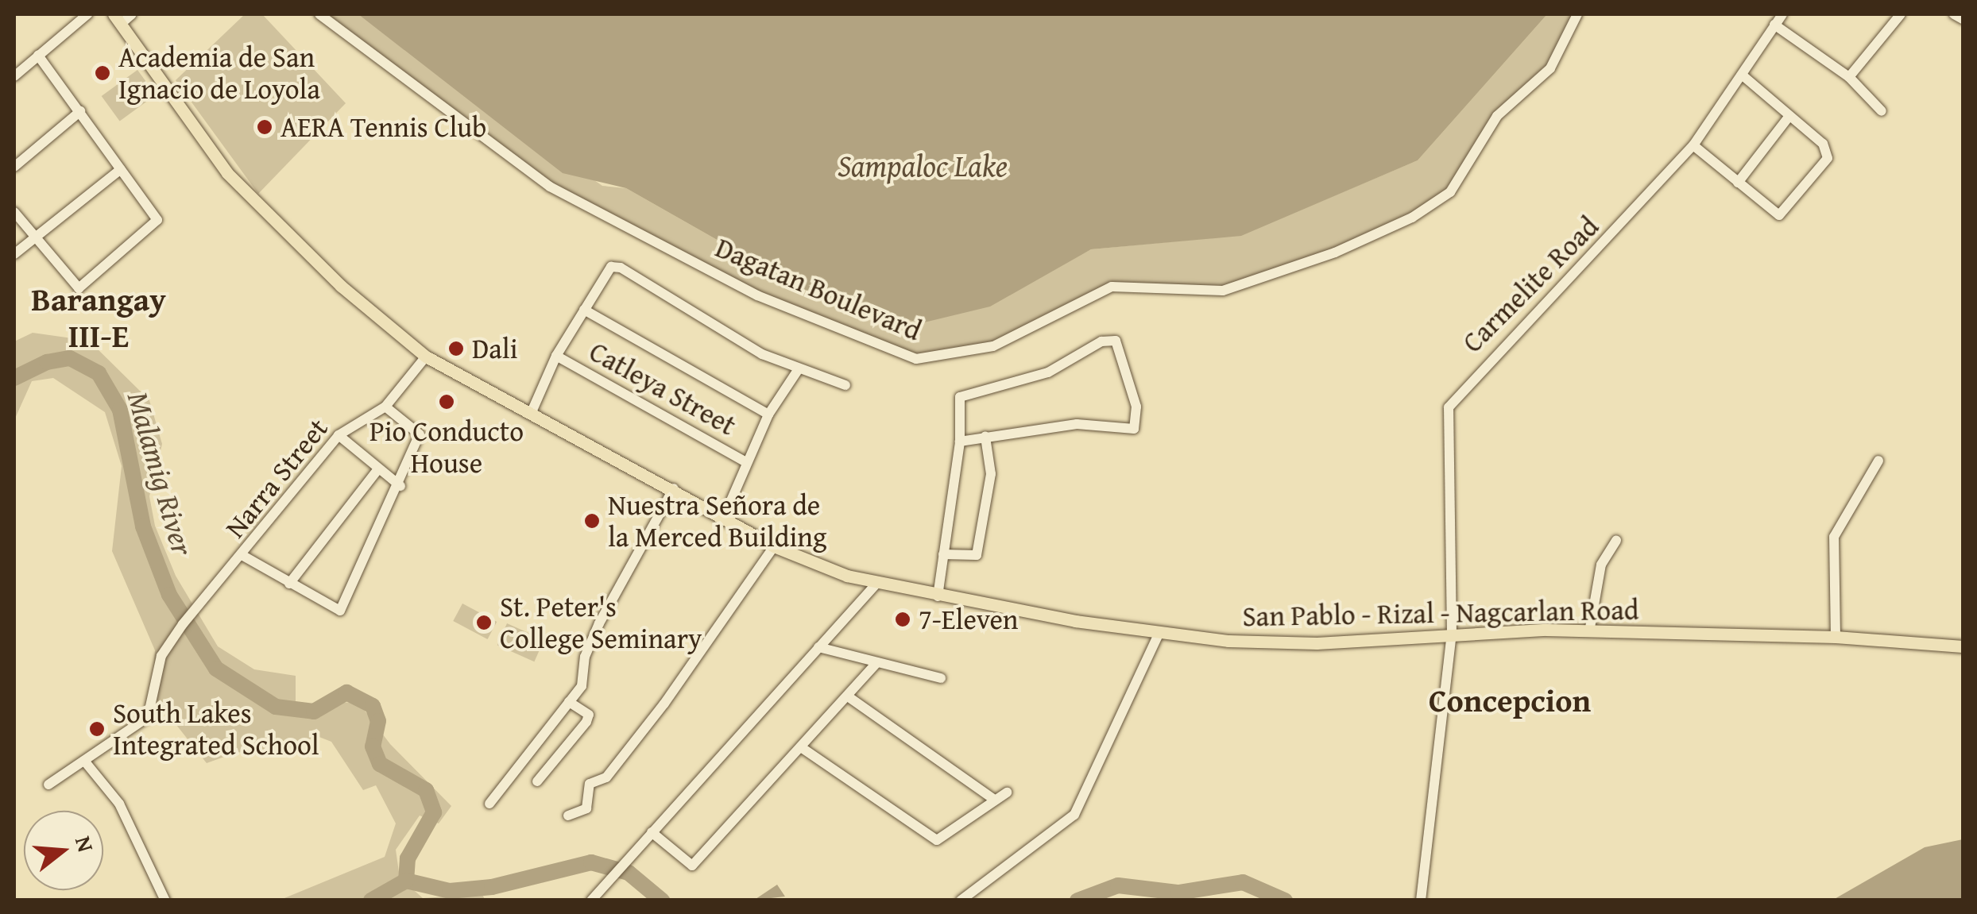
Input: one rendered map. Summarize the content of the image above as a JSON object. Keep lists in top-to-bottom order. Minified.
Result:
{"streets":{"main road":["San Pablo - Rizal - Nagcarlan Road"],"street":["Carmelite Road","Dagatan Boulevard","Catleya Street","Narra Street"]},"crossings":[["Carmelite Road","San Pablo - Rizal - Nagcarlan Road"],["Narra Street","San Pablo - Rizal - Nagcarlan Road"]],"districts":["Barangay III-E","Concepcion"],"water":["Sampaloc Lake","Malamig River"],"places":["Academia de San Ignacio de Loyola","AERA Tennis Club","Dali","Pio Conducto House","Nuestra Señora de la Merced Building","7-Eleven","St. Peter's College Seminary","South Lakes Integrated School"],"north":"right"}
